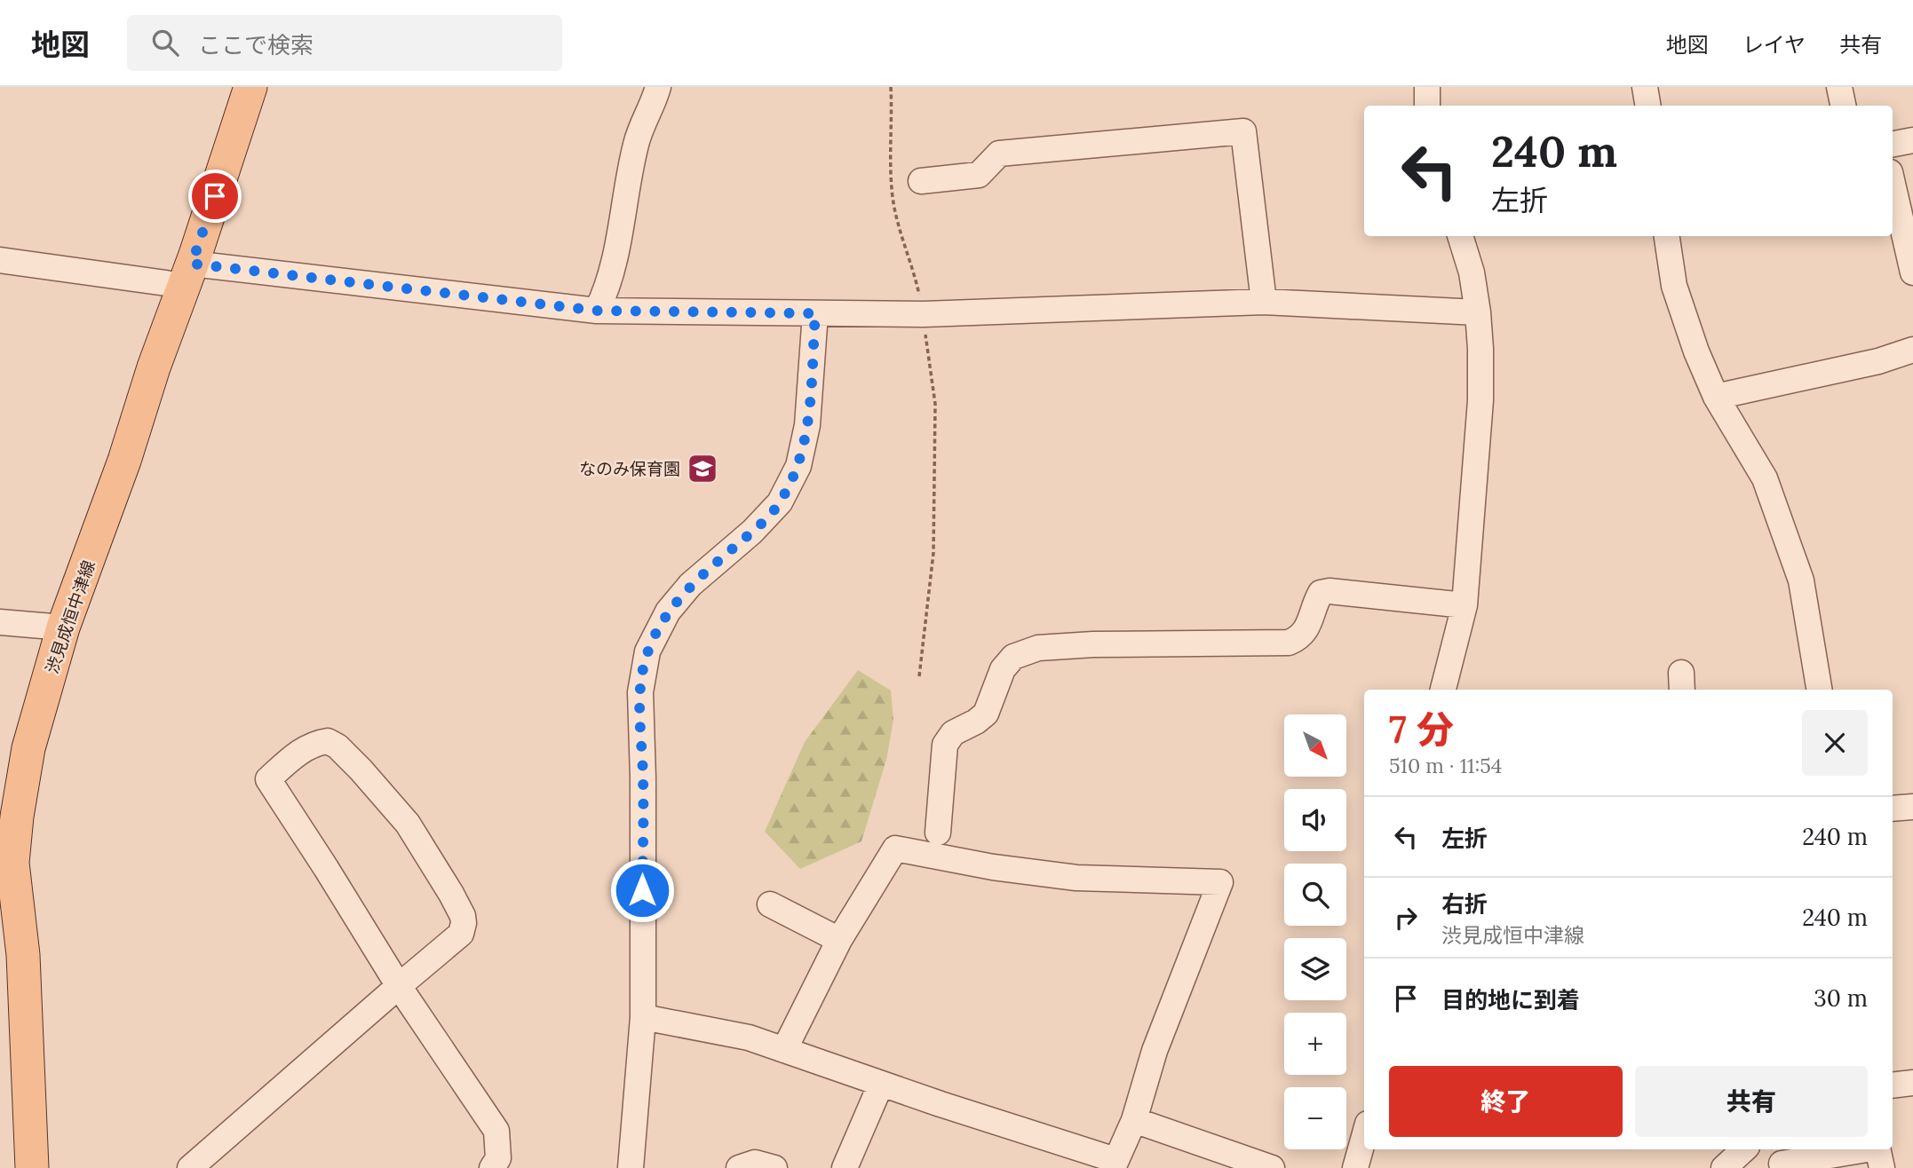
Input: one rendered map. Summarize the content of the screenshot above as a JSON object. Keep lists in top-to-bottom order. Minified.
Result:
{"streets":{"main road":["渋見成恒中津線"]},"places":{"school or university":["なのみ保育園"]},"north":"bottom right","page":{"header":"地図","search":"ここで検索","nav":["地図","レイヤ","共有"],"turn":["240 m","左折"],"heading":["7 分","510 m · 11:54"],"map_buttons":["+","−"],"list":[{"name":"左折","value":"240 m"},{"name":"右折","note":"渋見成恒中津線","value":"240 m"},{"name":"目的地に到着","value":"30 m"}],"buttons":["終了","共有"]}}
